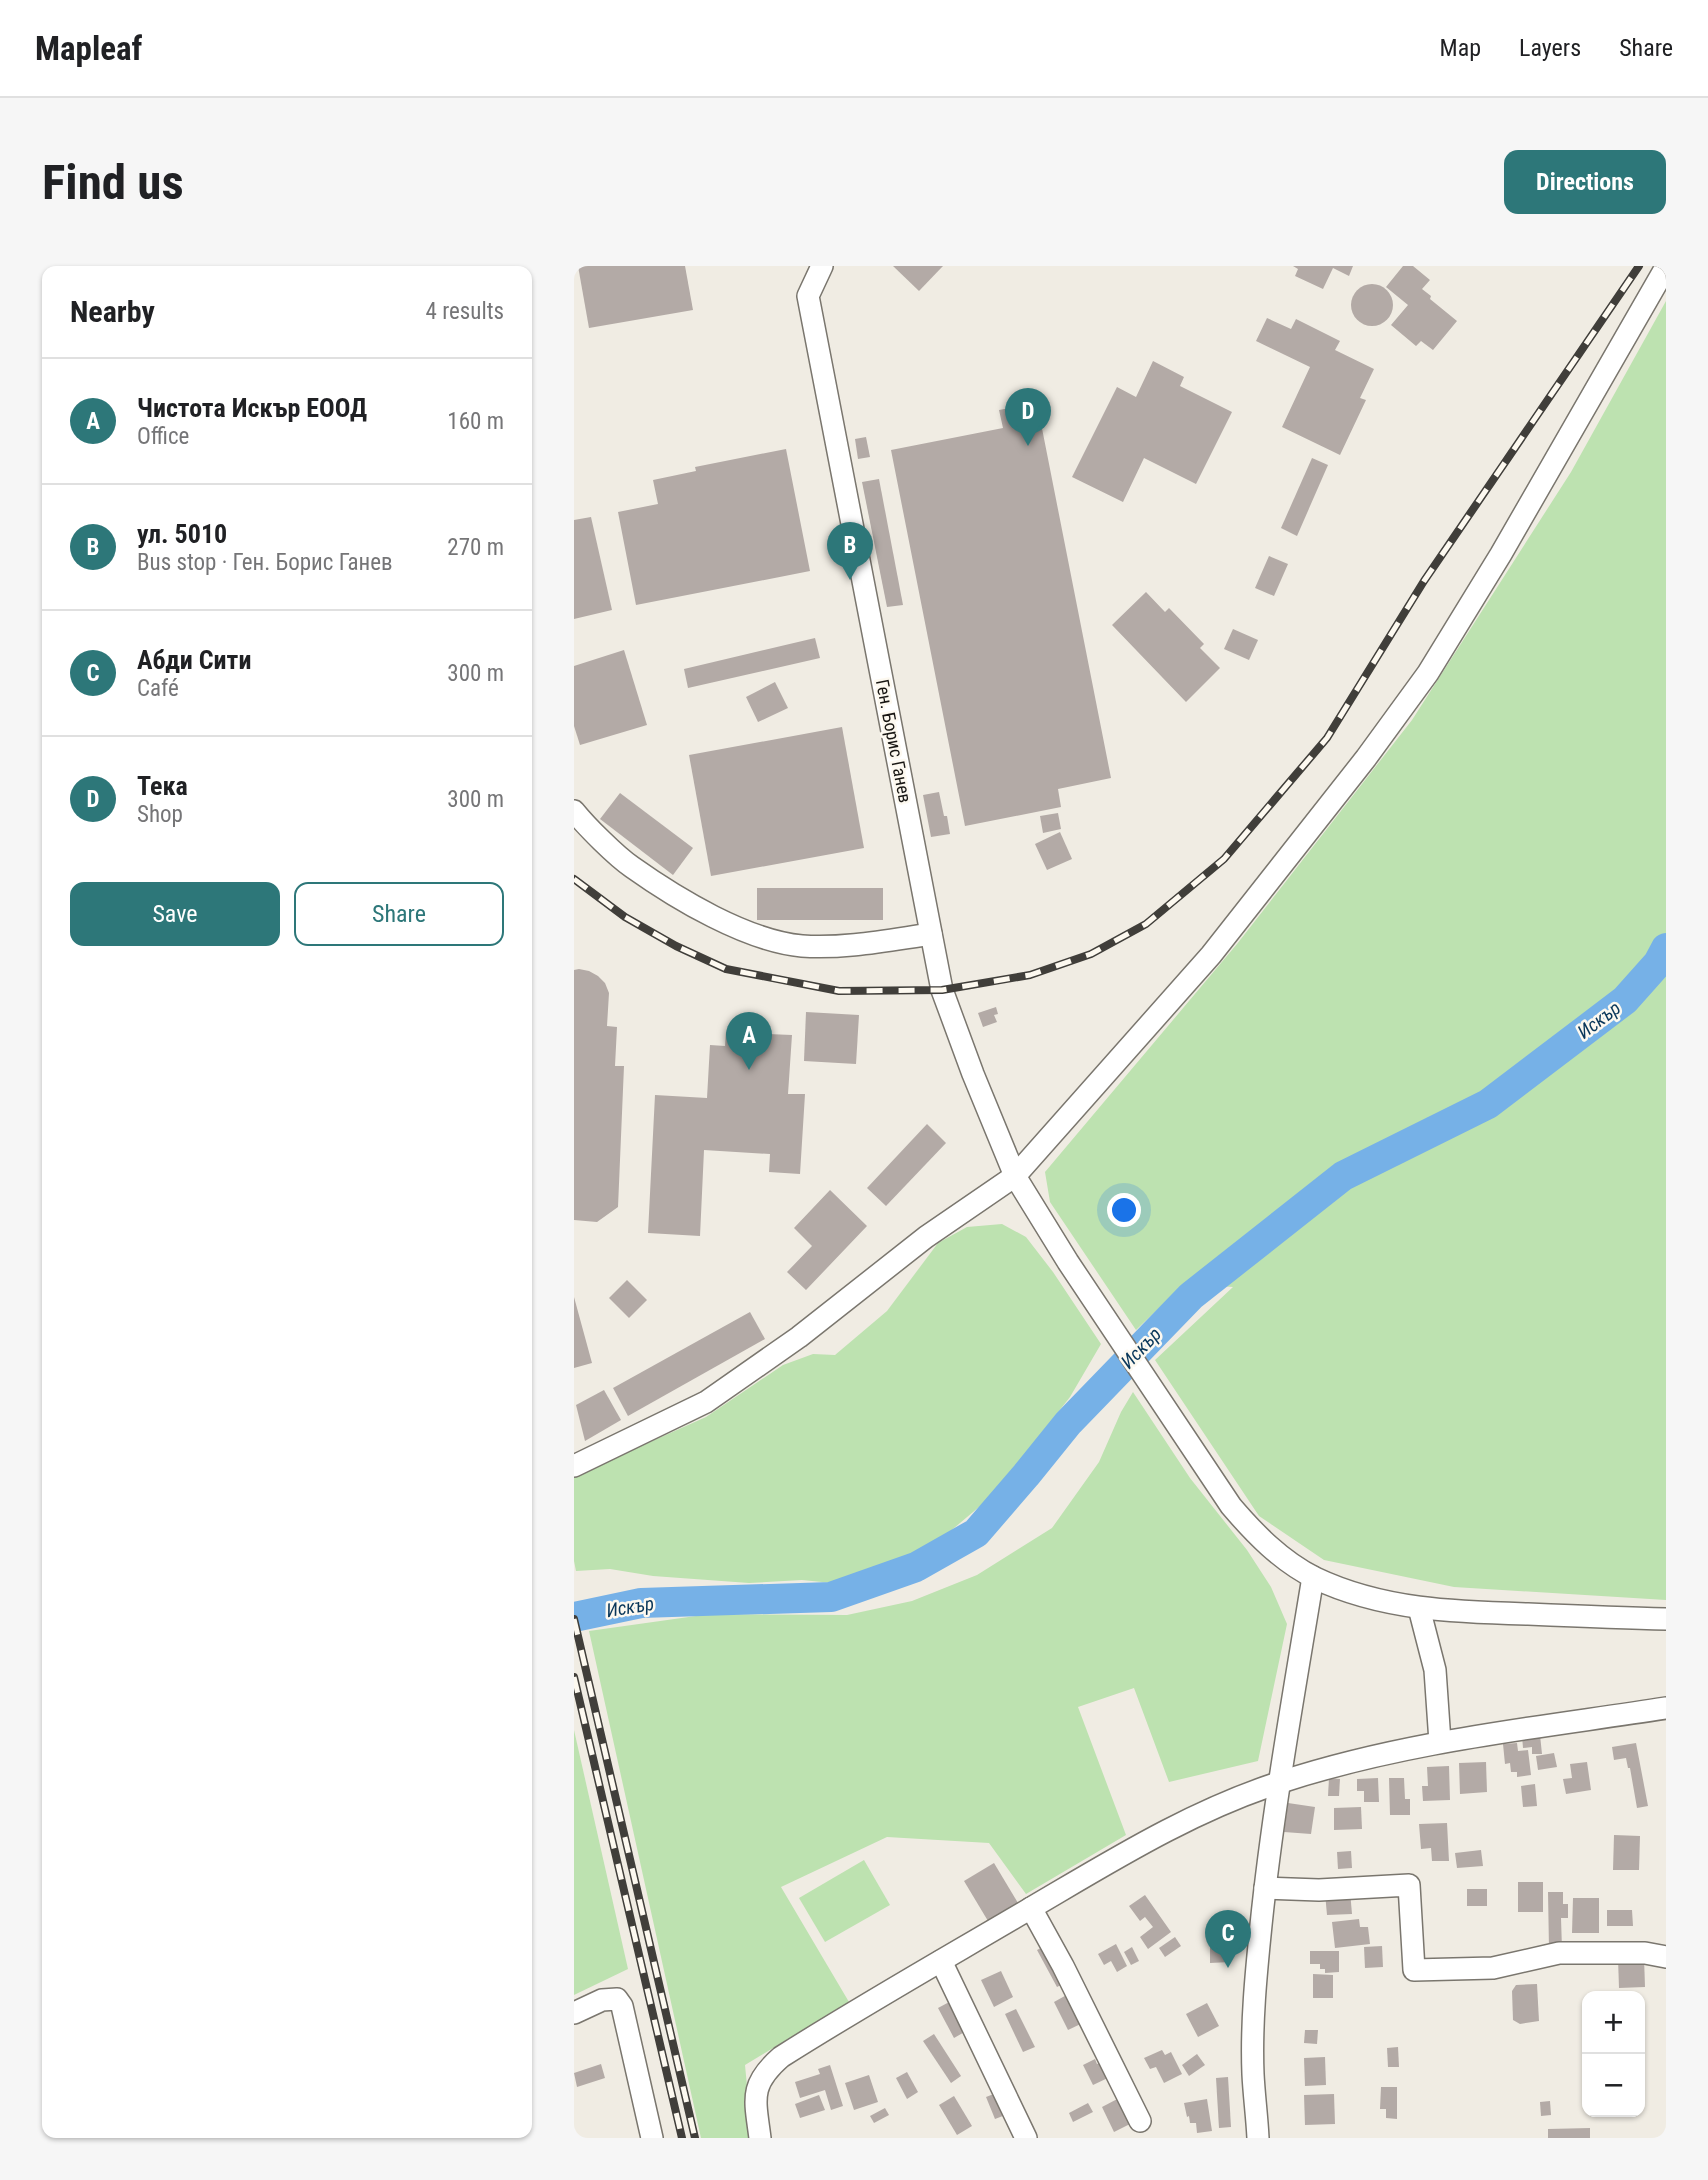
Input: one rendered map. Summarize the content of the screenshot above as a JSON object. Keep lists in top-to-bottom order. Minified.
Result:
{"streets":{"street":["Ген. Борис Ганев"]},"water":["Искър"],"page":{"header":"Mapleaf","nav":["Map","Layers","Share"],"buttons":["Directions",["Save","Share"]],"title":"Find us","heading":["Nearby","4 results"],"list":[{"mark":"A","name":"Чистота Искър ЕООД","note":"Office","value":"160 m"},{"mark":"B","name":"ул. 5010","note":"Bus stop · Ген. Борис Ганев","value":"270 m"},{"mark":"C","name":"Абди Сити","note":"Café","value":"300 m"},{"mark":"D","name":"Тека","note":"Shop","value":"300 m"}],"pins":["D","B","A","C"],"map_buttons":["+","−"]}}
